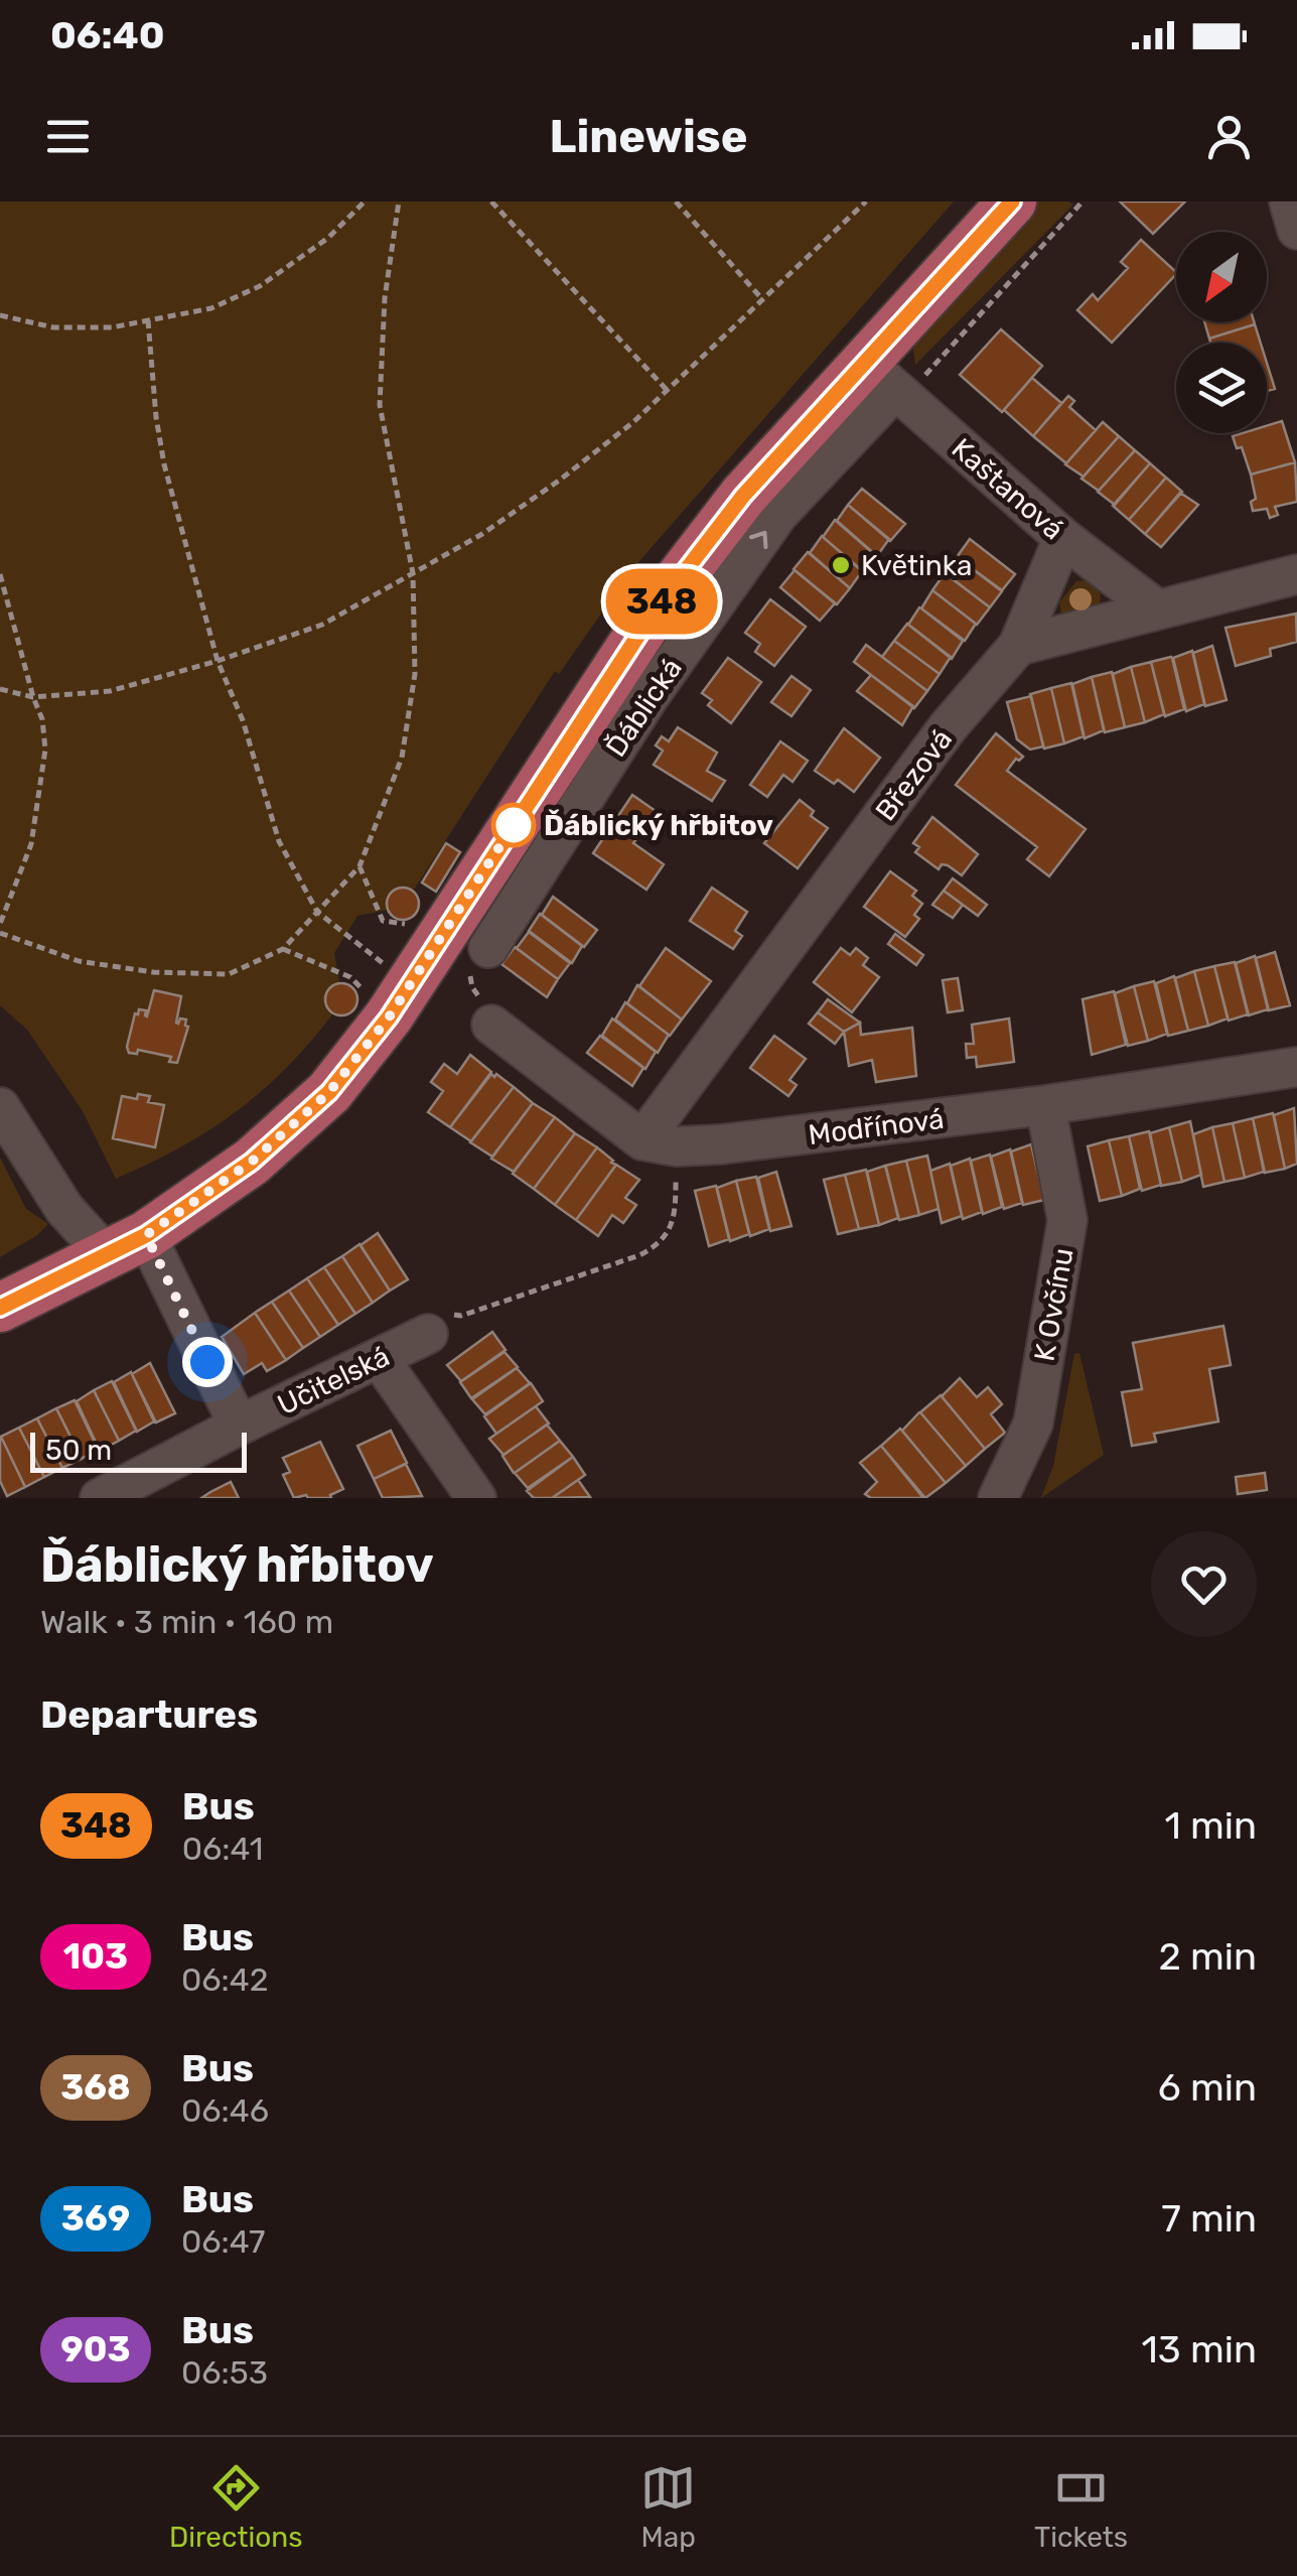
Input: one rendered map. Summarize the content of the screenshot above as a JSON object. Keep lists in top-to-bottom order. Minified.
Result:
{"streets":{"main road":["Ďáblická"],"street":["Kaštanová","Březová","Modřínová","K Ovčínu","Učitelská"]},"crossings":[["Kaštanová","Ďáblická"],["Kaštanová","Březová"],["Březová","Modřínová"],["Modřínová","K Ovčínu"]],"places":["Květinka","Ďáblický hřbitov"],"lines":["bus line 348"],"scale_bar":"50 m","north":"bottom left","page":{"status":"06:40","header":"Linewise","on_map":"348","scale":"50 m","heading":[["Ďáblický hřbitov","Walk · 3 min · 160 m"],"Departures"],"list":[{"mark":"348","name":"Bus","note":"06:41","value":"1 min"},{"mark":"103","name":"Bus","note":"06:42","value":"2 min"},{"mark":"368","name":"Bus","note":"06:46","value":"6 min"},{"mark":"369","name":"Bus","note":"06:47","value":"7 min"},{"mark":"903","name":"Bus","note":"06:53","value":"13 min"}],"tabs":["Directions","Map","Tickets"]}}
